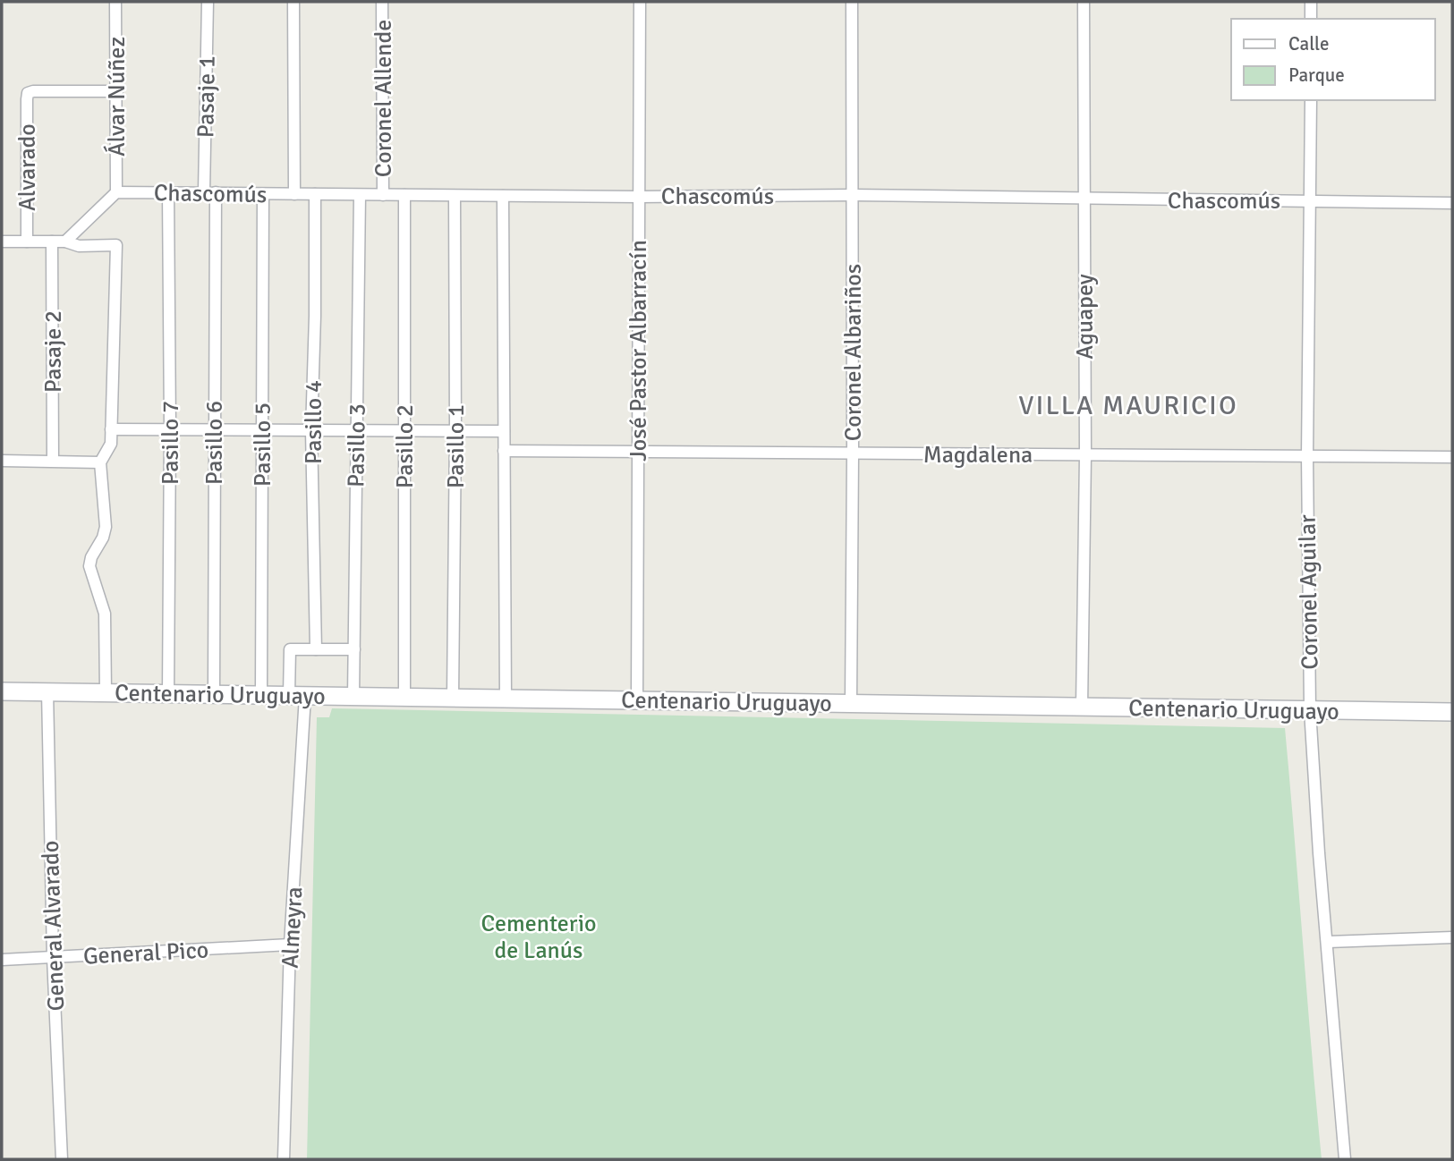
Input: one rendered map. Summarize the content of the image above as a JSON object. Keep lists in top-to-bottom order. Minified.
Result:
{"streets":{"main road":["Centenario Uruguayo"],"street":["Álvar Núñez","Pasaje 1","Coronel Allende","Alvarado","Chascomús","Aguapey","José Pastor Albarracín","Pasaje 2","Coronel Albariños","Pasillo 4","Pasillo 7","Pasillo 6","Pasillo 5","Pasillo 3","Pasillo 2","Pasillo 1","Magdalena","Coronel Aguilar","General Alvarado","Almeyra","General Pico"]},"crossings":[["Álvar Núñez","Alvarado"],["Álvar Núñez","Chascomús"],["Pasaje 1","Chascomús"],["Pasaje 1","Pasillo 6"],["Coronel Allende","Chascomús"],["Chascomús","Aguapey"],["Chascomús","José Pastor Albarracín"],["Chascomús","Coronel Albariños"],["Chascomús","Pasillo 4"],["Chascomús","Pasillo 7"],["Chascomús","Pasillo 6"],["Chascomús","Pasillo 5"],["Chascomús","Pasillo 3"],["Chascomús","Pasillo 2"],["Chascomús","Pasillo 1"],["Chascomús","Coronel Aguilar"],["Aguapey","Magdalena"],["Aguapey","Centenario Uruguayo"],["José Pastor Albarracín","Magdalena"],["José Pastor Albarracín","Centenario Uruguayo"],["Coronel Albariños","Magdalena"],["Coronel Albariños","Centenario Uruguayo"],["Pasillo 4","Almeyra"],["Pasillo 7","Centenario Uruguayo"],["Pasillo 6","Centenario Uruguayo"],["Pasillo 5","Centenario Uruguayo"],["Pasillo 3","Centenario Uruguayo"],["Pasillo 2","Centenario Uruguayo"],["Pasillo 1","Centenario Uruguayo"],["Magdalena","Coronel Aguilar"],["Coronel Aguilar","Centenario Uruguayo"],["Centenario Uruguayo","General Alvarado"],["Centenario Uruguayo","Almeyra"],["General Alvarado","General Pico"],["Almeyra","General Pico"]],"districts":["VILLA MAURICIO"],"parks":["Cementerio de Lanús"],"legend":["Calle","Parque"]}
